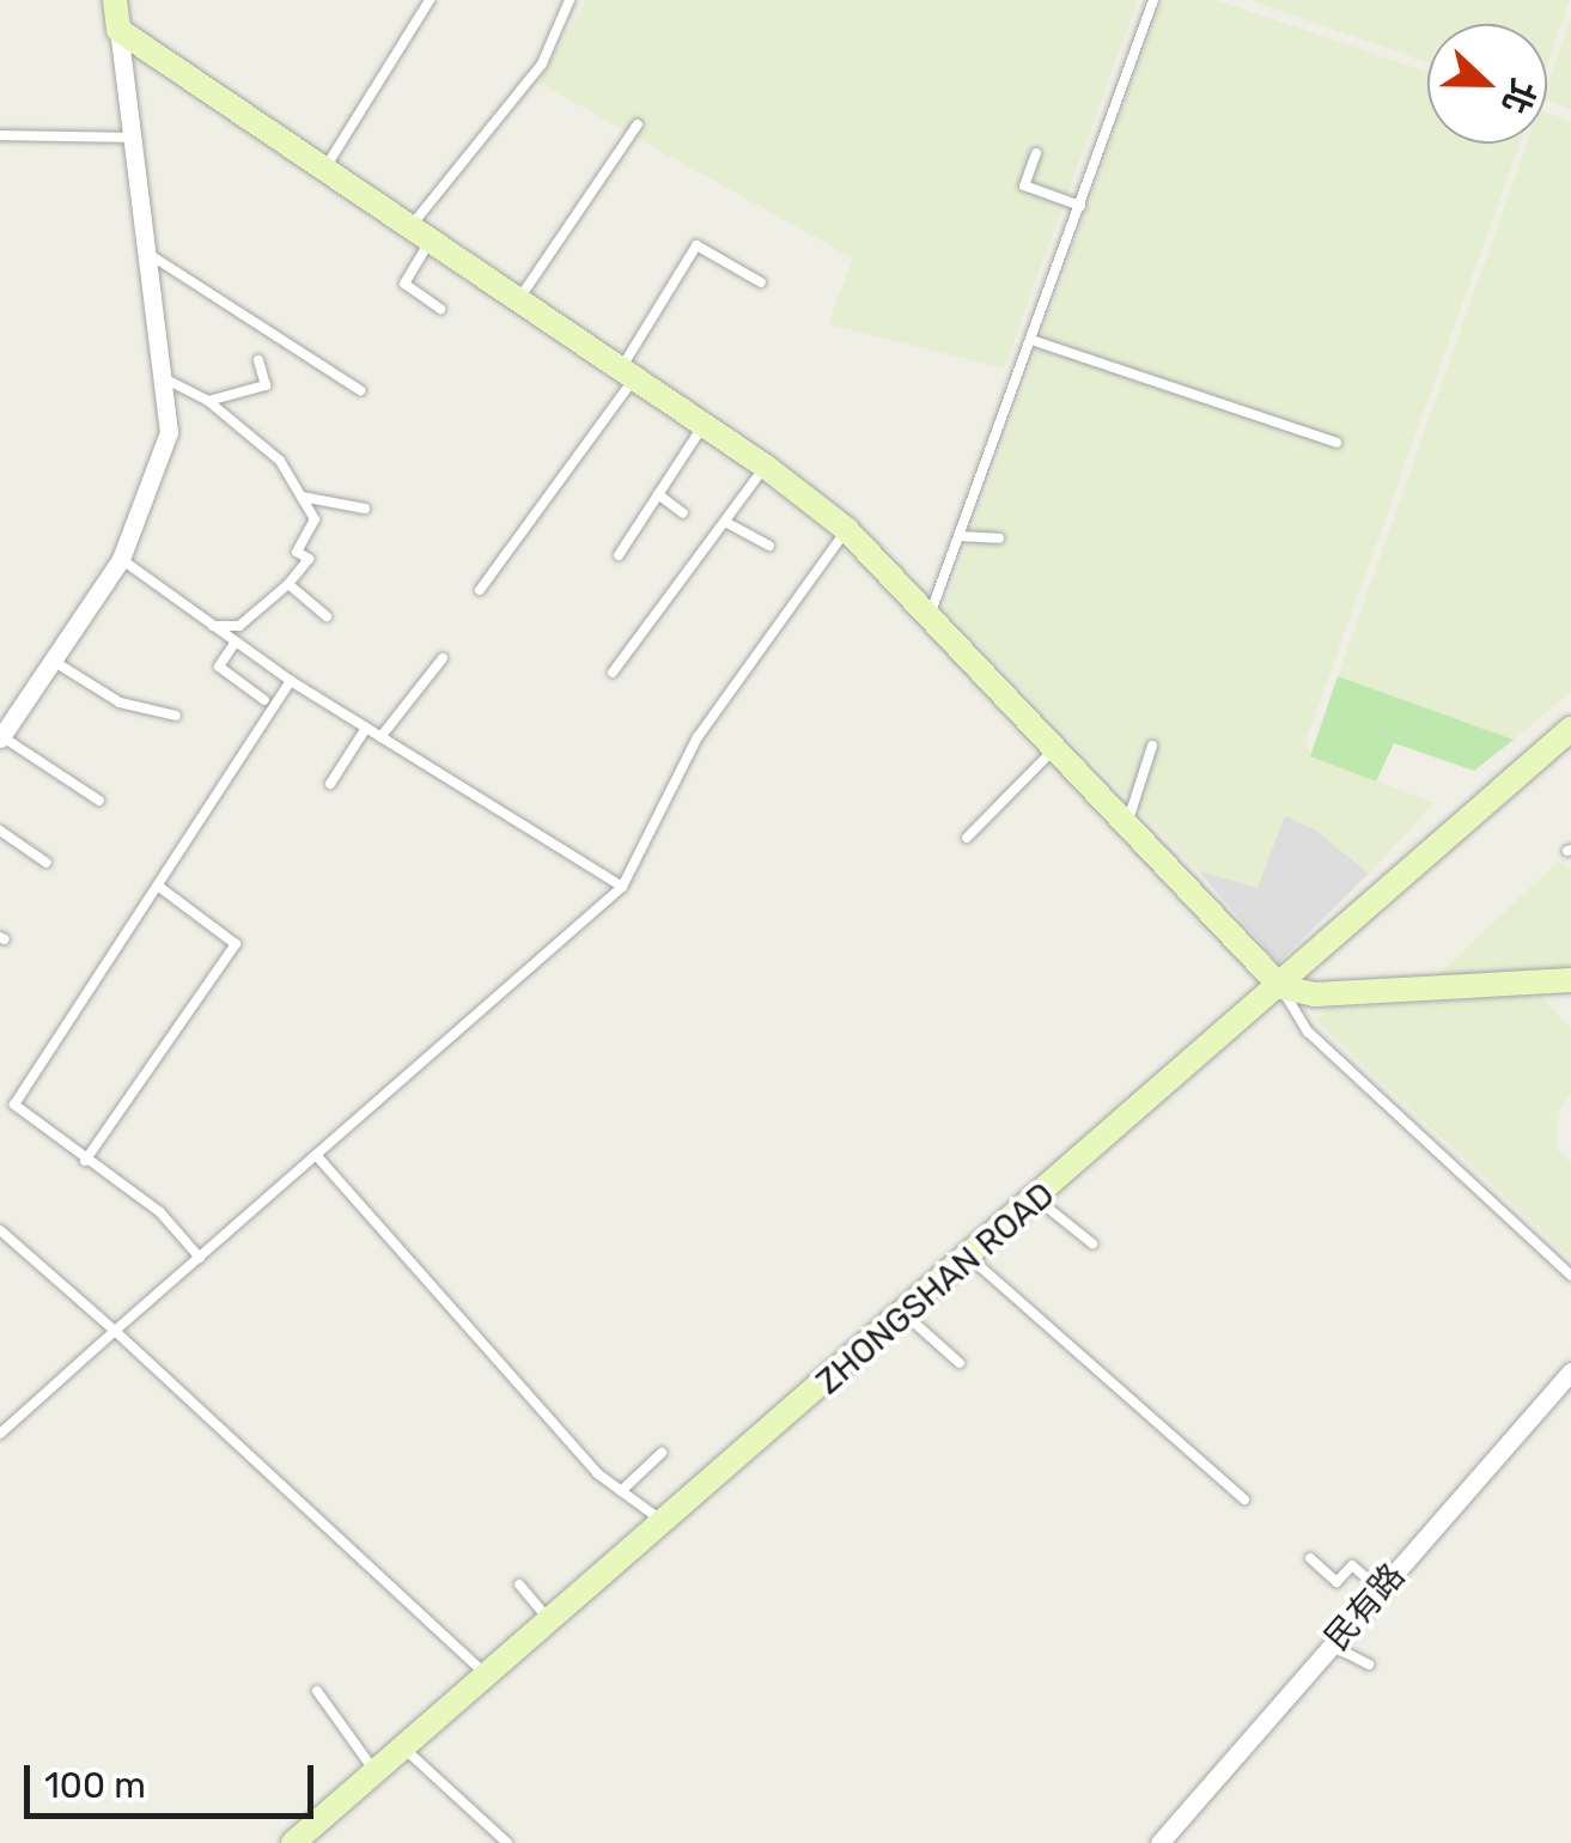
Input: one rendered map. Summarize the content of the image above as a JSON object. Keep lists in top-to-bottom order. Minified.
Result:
{"streets":{"street":["ZHONGSHAN ROAD","民有路"]},"scale_bar":"100 m","north":"right"}
